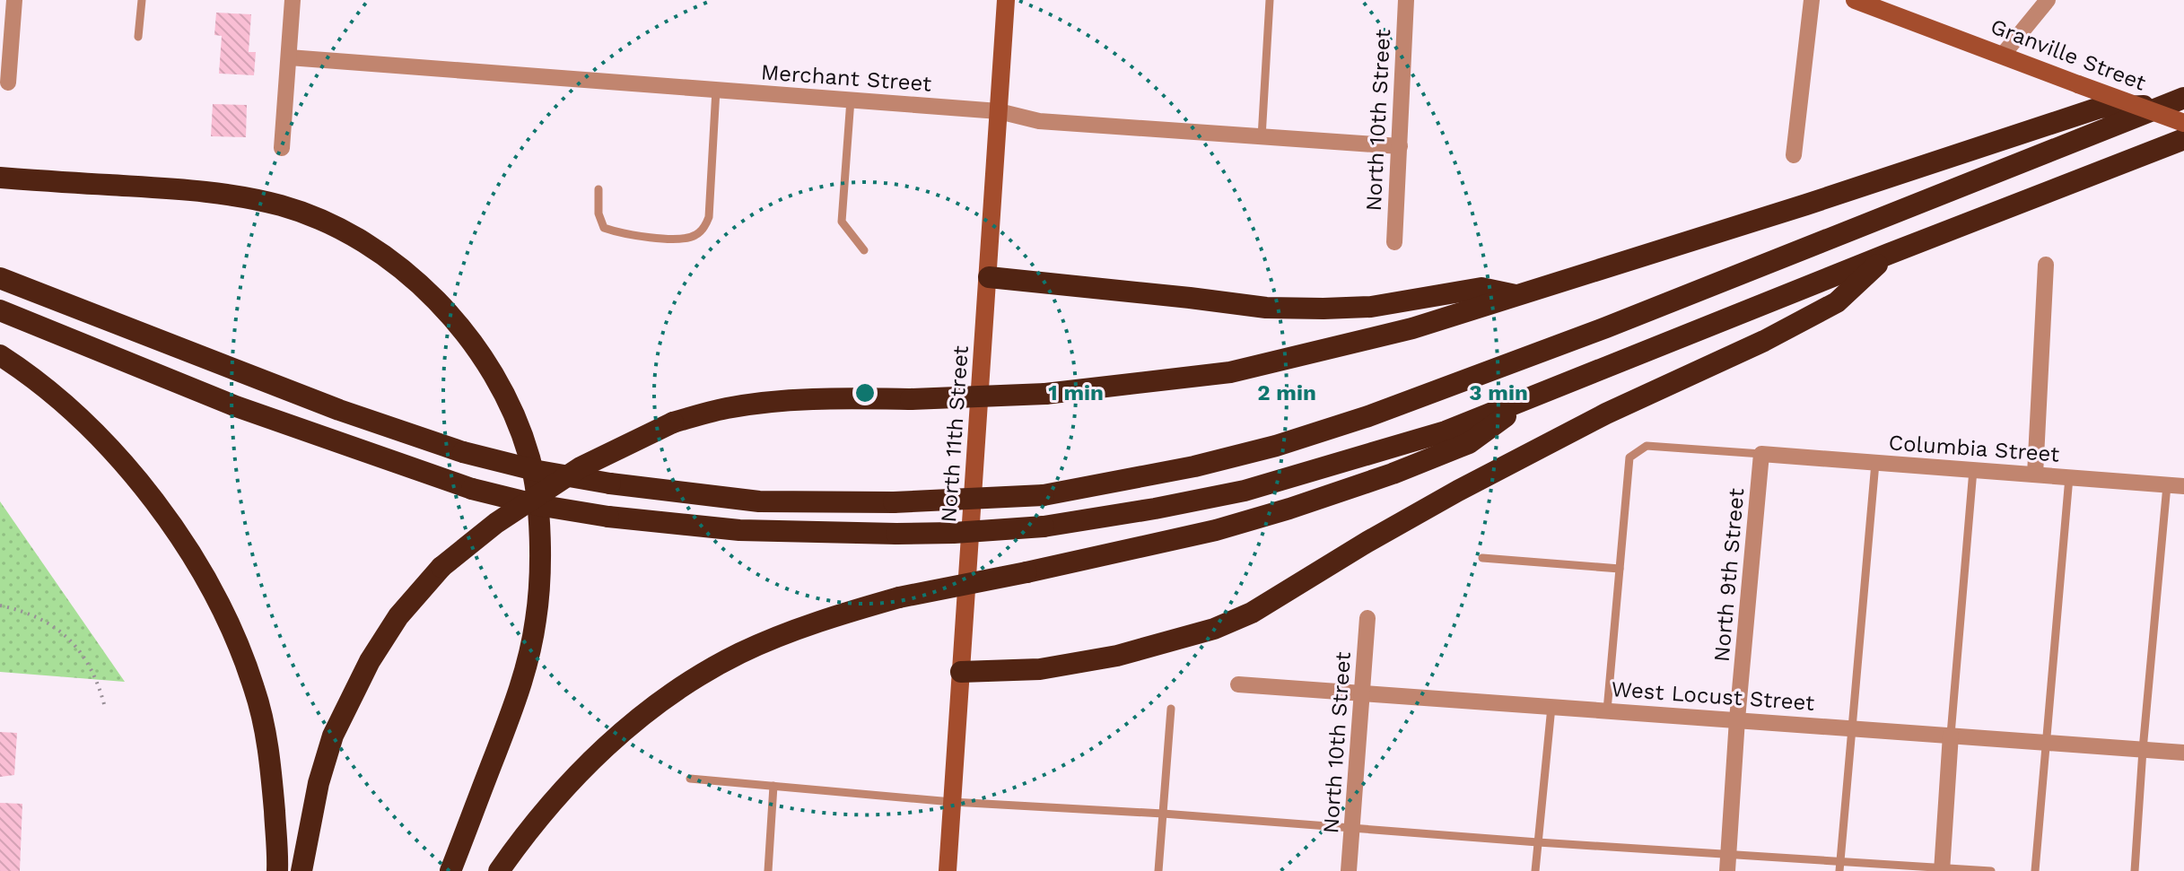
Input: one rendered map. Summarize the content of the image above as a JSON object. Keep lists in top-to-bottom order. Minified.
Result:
{"streets":{"street":["Granville Street","Merchant Street","North 10th Street","North 11th Street","Columbia Street","North 9th Street","West Locust Street"]},"crossings":[["Merchant Street","North 10th Street"],["Merchant Street","North 11th Street"],["North 10th Street","West Locust Street"],["Columbia Street","North 9th Street"],["North 9th Street","West Locust Street"]],"rings":["1 min","2 min","3 min"]}
